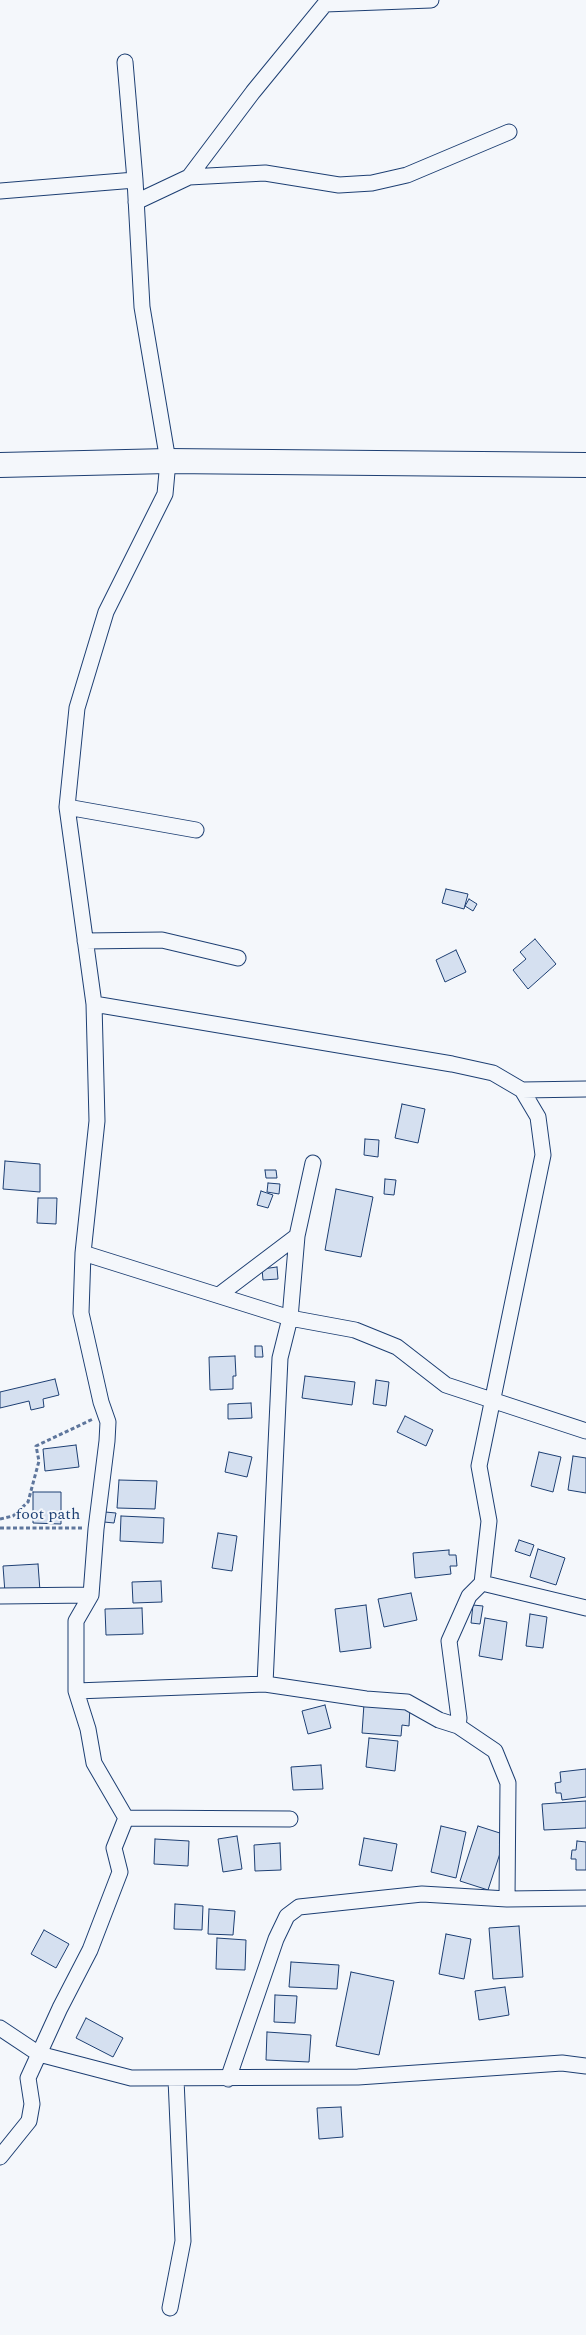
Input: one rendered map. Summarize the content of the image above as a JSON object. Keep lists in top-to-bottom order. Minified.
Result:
{"streets":{"path":["foot path"]}}
